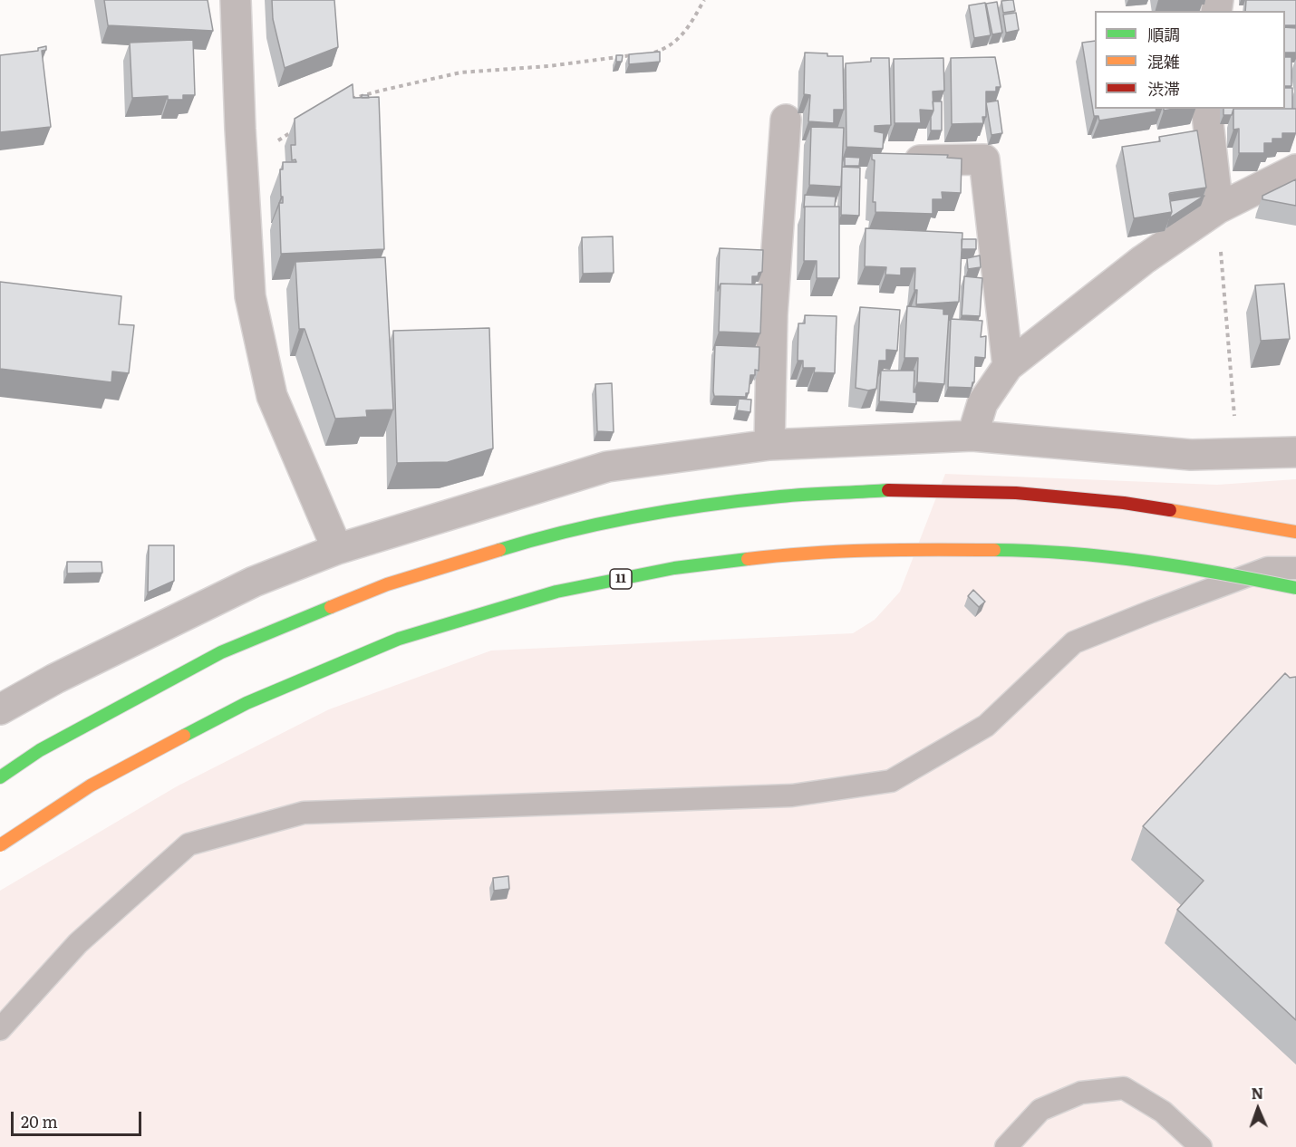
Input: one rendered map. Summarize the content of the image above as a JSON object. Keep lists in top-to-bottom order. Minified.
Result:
{"streets":{"highway":["11"]},"legend":["順調","混雑","渋滞"],"scale_bar":"20 m","north":"top"}
